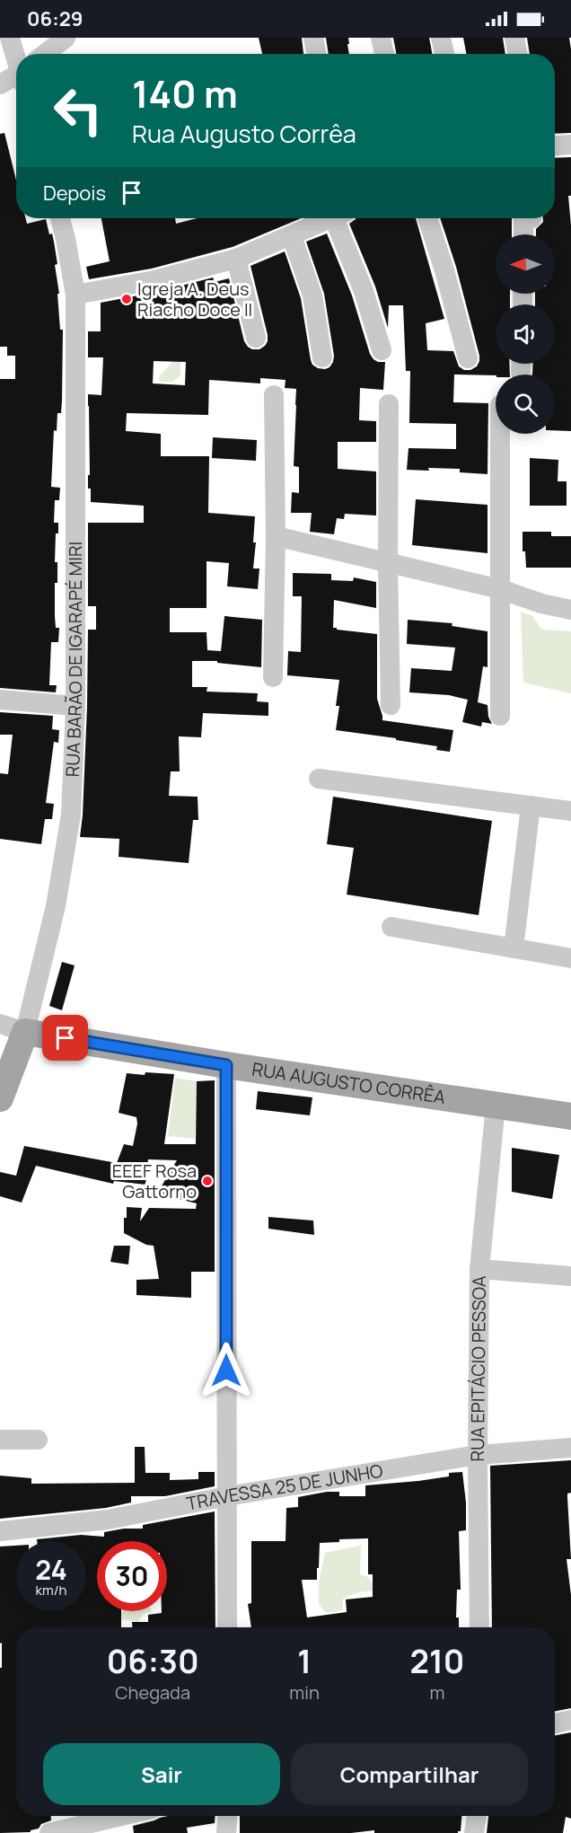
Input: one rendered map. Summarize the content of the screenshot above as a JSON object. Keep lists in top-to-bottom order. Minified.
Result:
{"streets":{"main road":["RUA BARÃO DE IGARAPÉ MIRI","RUA AUGUSTO CORRÊA"],"street":["RUA EPITÁCIO PESSOA","TRAVESSA 25 DE JUNHO"]},"crossings":[["RUA BARÃO DE IGARAPÉ MIRI","RUA AUGUSTO CORRÊA"],["RUA AUGUSTO CORRÊA","RUA EPITÁCIO PESSOA"],["RUA EPITÁCIO PESSOA","TRAVESSA 25 DE JUNHO"]],"places":["Igreja A. Deus Riacho Doce II","EEEF Rosa Gattorno"],"north":"left","page":{"status":"06:29","turn":["140 m","Rua Augusto Corrêa"],"then":"Depois","speed":"24 km/h","limit":"30","eta":["06:30","Chegada","1","min","210","m"],"buttons":["Sair","Compartilhar"]}}
